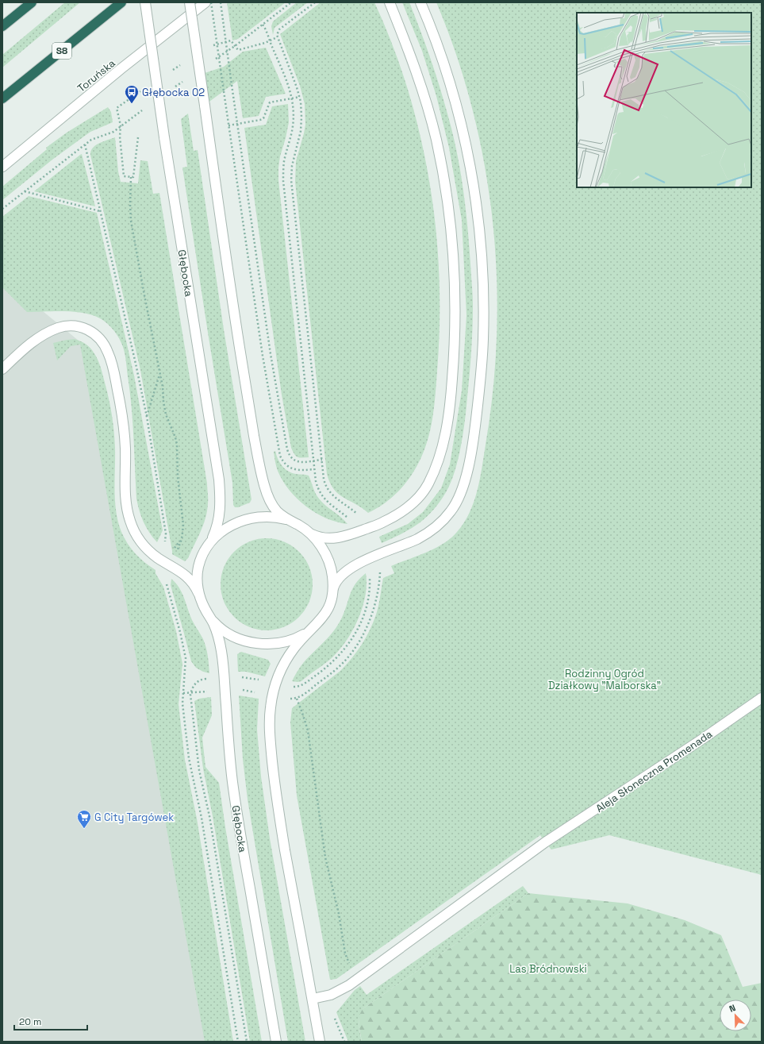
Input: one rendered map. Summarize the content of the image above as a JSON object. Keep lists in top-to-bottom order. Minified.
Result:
{"streets":{"highway":["S8"],"street":["Toruńska","Głębocka","Aleja Słoneczna Promenada"]},"crossings":[["Głębocka","Aleja Słoneczna Promenada"]],"parks":["Rodzinny Ogród Działkowy \"Malborska\"","Las Bródnowski"],"places":{"bus stop":["Głębocka 02"],"supermarket":["G City Targówek"]},"scale_bar":"20 m","north":"top left"}
